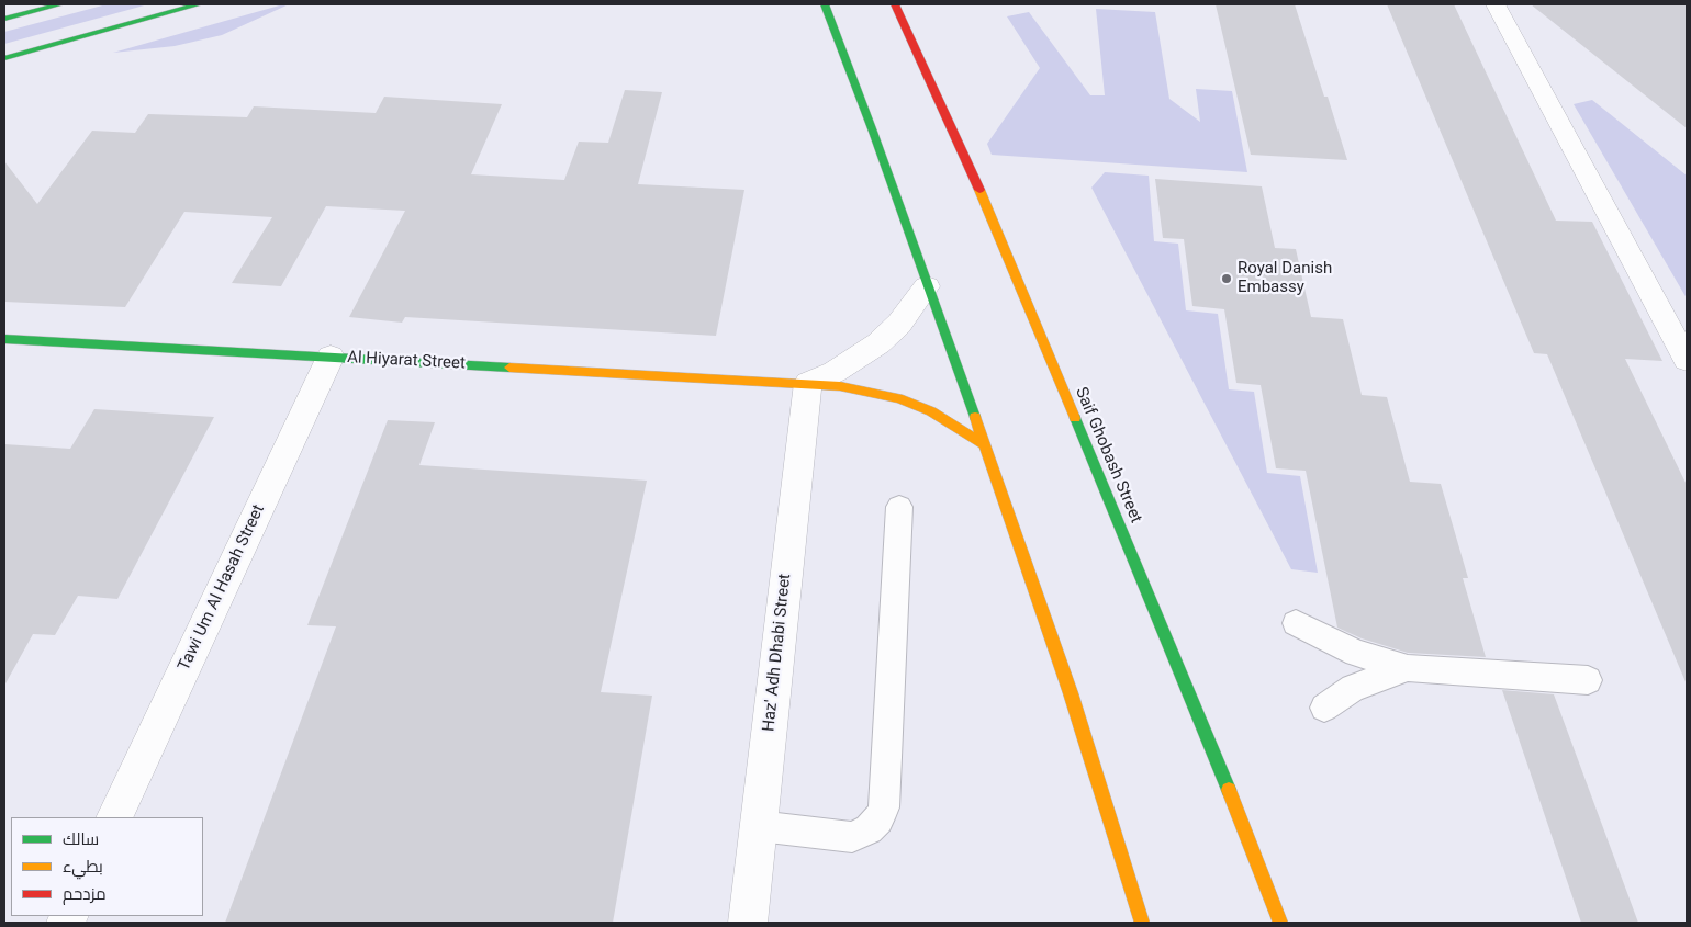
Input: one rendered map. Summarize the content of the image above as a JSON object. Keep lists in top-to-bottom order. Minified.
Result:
{"streets":{"street":["Al Hiyarat Street","Saif Ghobash Street","Tawi Um Al Hasah Street","Haz' Adh Dhabi Street"]},"crossings":[["Al Hiyarat Street","Tawi Um Al Hasah Street"],["Al Hiyarat Street","Haz' Adh Dhabi Street"]],"places":["Royal Danish Embassy"],"legend":["سالك","بطيء","مزدحم"]}
